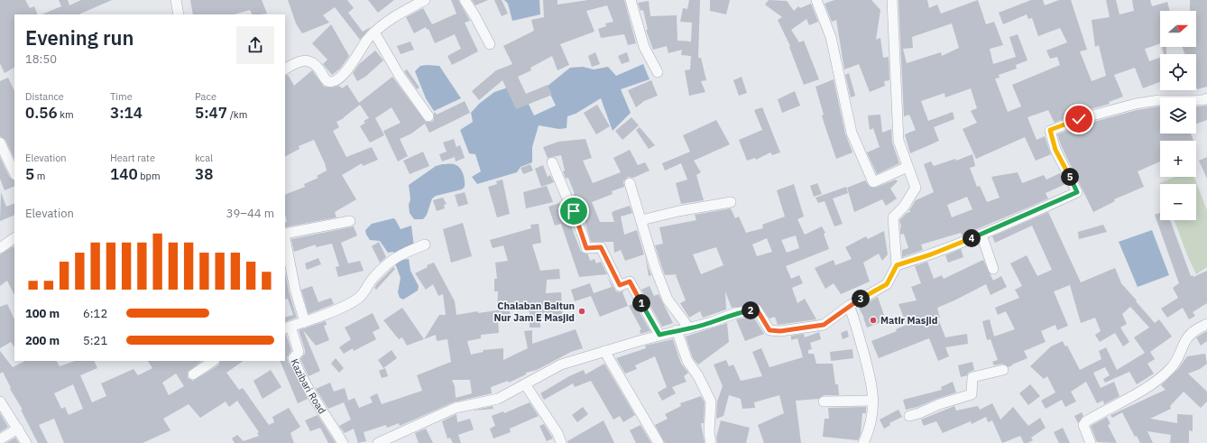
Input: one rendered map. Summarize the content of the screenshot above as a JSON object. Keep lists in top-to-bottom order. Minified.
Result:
{"streets":{"street":["Kazibari Road"]},"places":["Chalaban Baitun Nur Jam E Masjid","Matir Masjid"],"north":"right","page":{"map_buttons":["+","−"],"heading":["Evening run","18:50"],"stats":[["Distance","0.56 km"],["Time","3:14"],["Pace","5:47 /km"],["Elevation","5 m"],["Heart rate","140 bpm"],["kcal","38"]],"pins":["5","4","3","1","2"],"chart":["Elevation","39–44 m"],"list":[{"name":"100 m","note":"6:12"},{"name":"200 m","note":"5:21"}]}}
